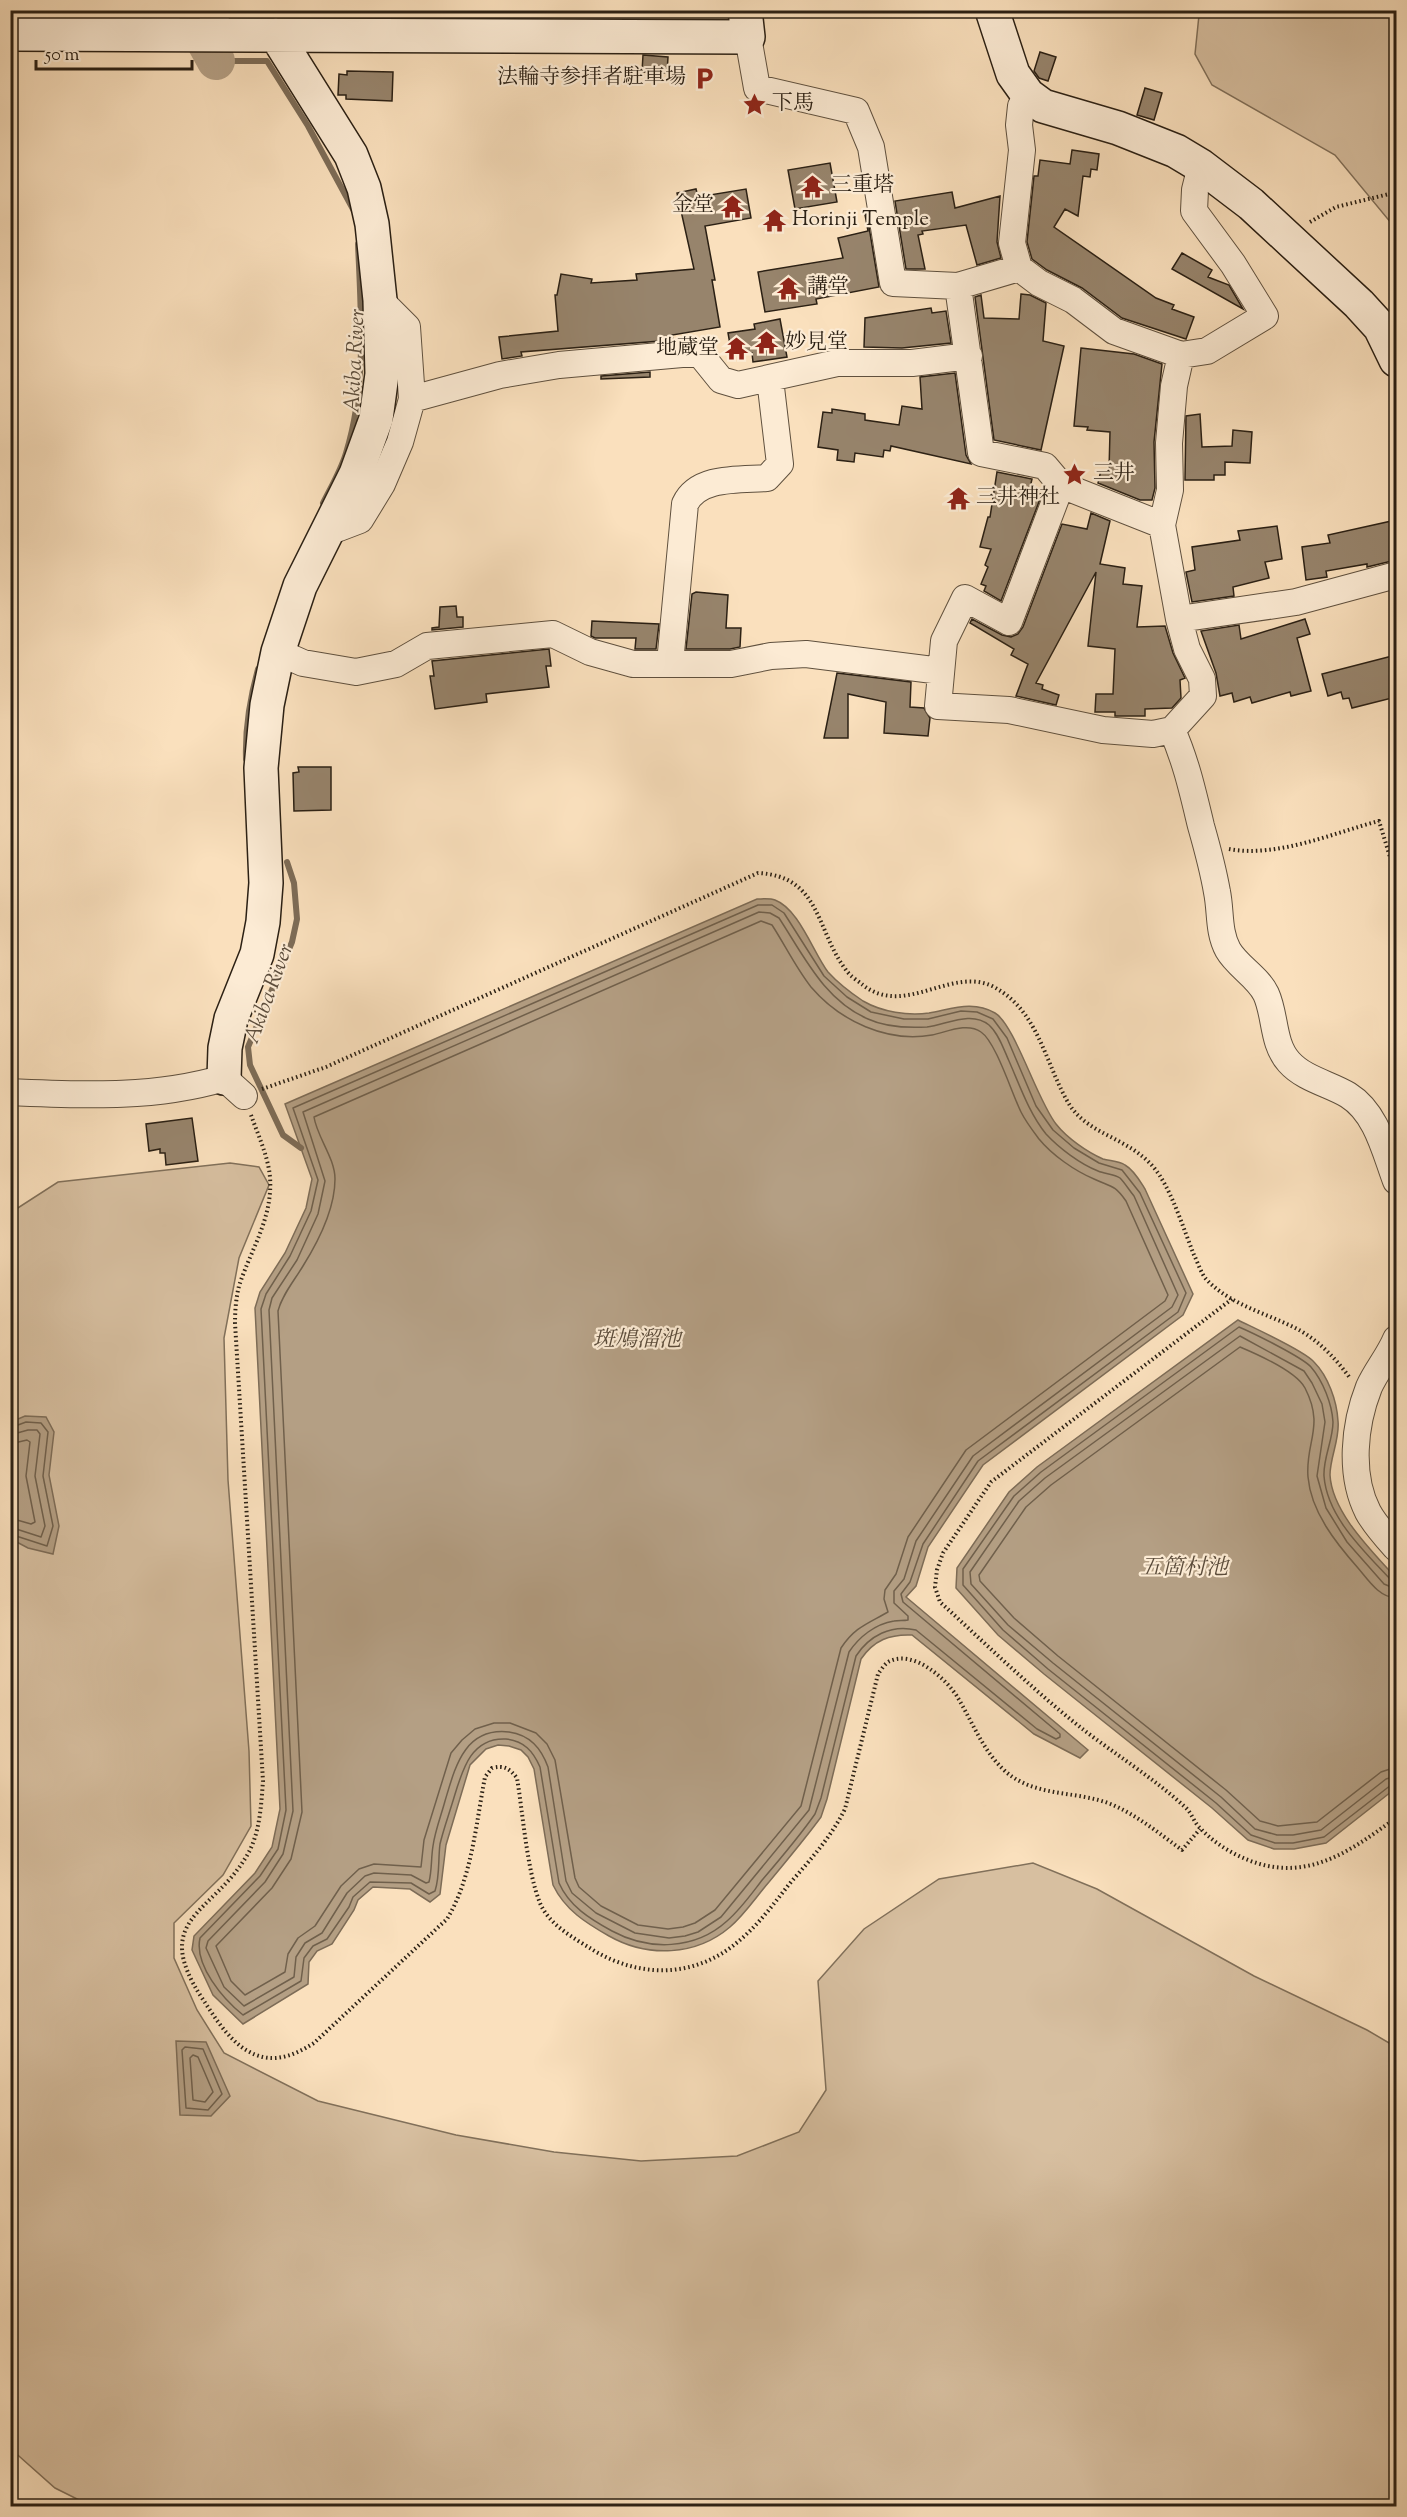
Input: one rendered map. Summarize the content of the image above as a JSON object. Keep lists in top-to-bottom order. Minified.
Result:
{"water":["Akiba River","斑鳩溜池","五箇村池"],"places":{"parking":["法輪寺参拝者駐車場"],"place":["下馬","三井"],"temple":["三重塔","金堂","Horinji Temple","講堂","妙見堂","地蔵堂","三井神社"]},"scale_bar":"50 m"}
